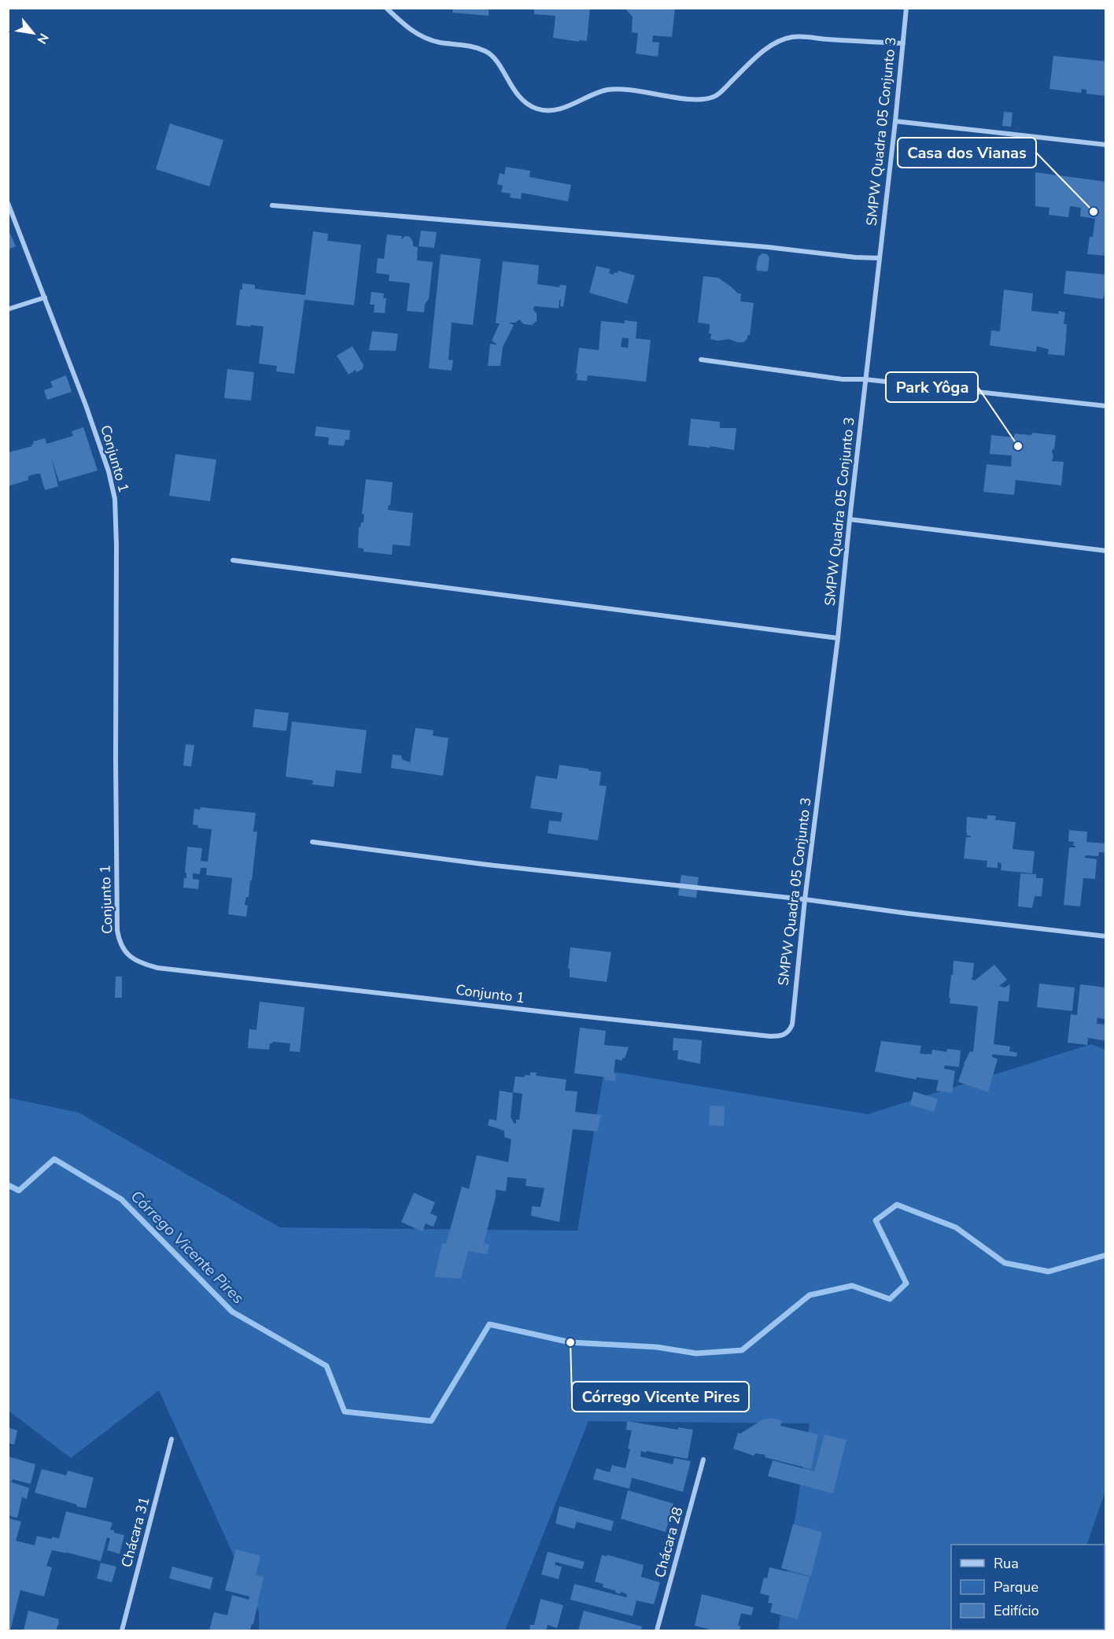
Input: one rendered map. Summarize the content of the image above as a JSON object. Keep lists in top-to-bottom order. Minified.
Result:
{"streets":{"street":["SMPW Quadra 05 Conjunto 3","Conjunto 1","Chácara 31","Chácara 28"]},"crossings":[["SMPW Quadra 05 Conjunto 3","Conjunto 1"]],"water":["Córrego Vicente Pires"],"places":["Casa dos Vianas","Park Yôga","Córrego Vicente Pires"],"legend":["Rua","Parque","Edifício"],"north":"bottom right"}
